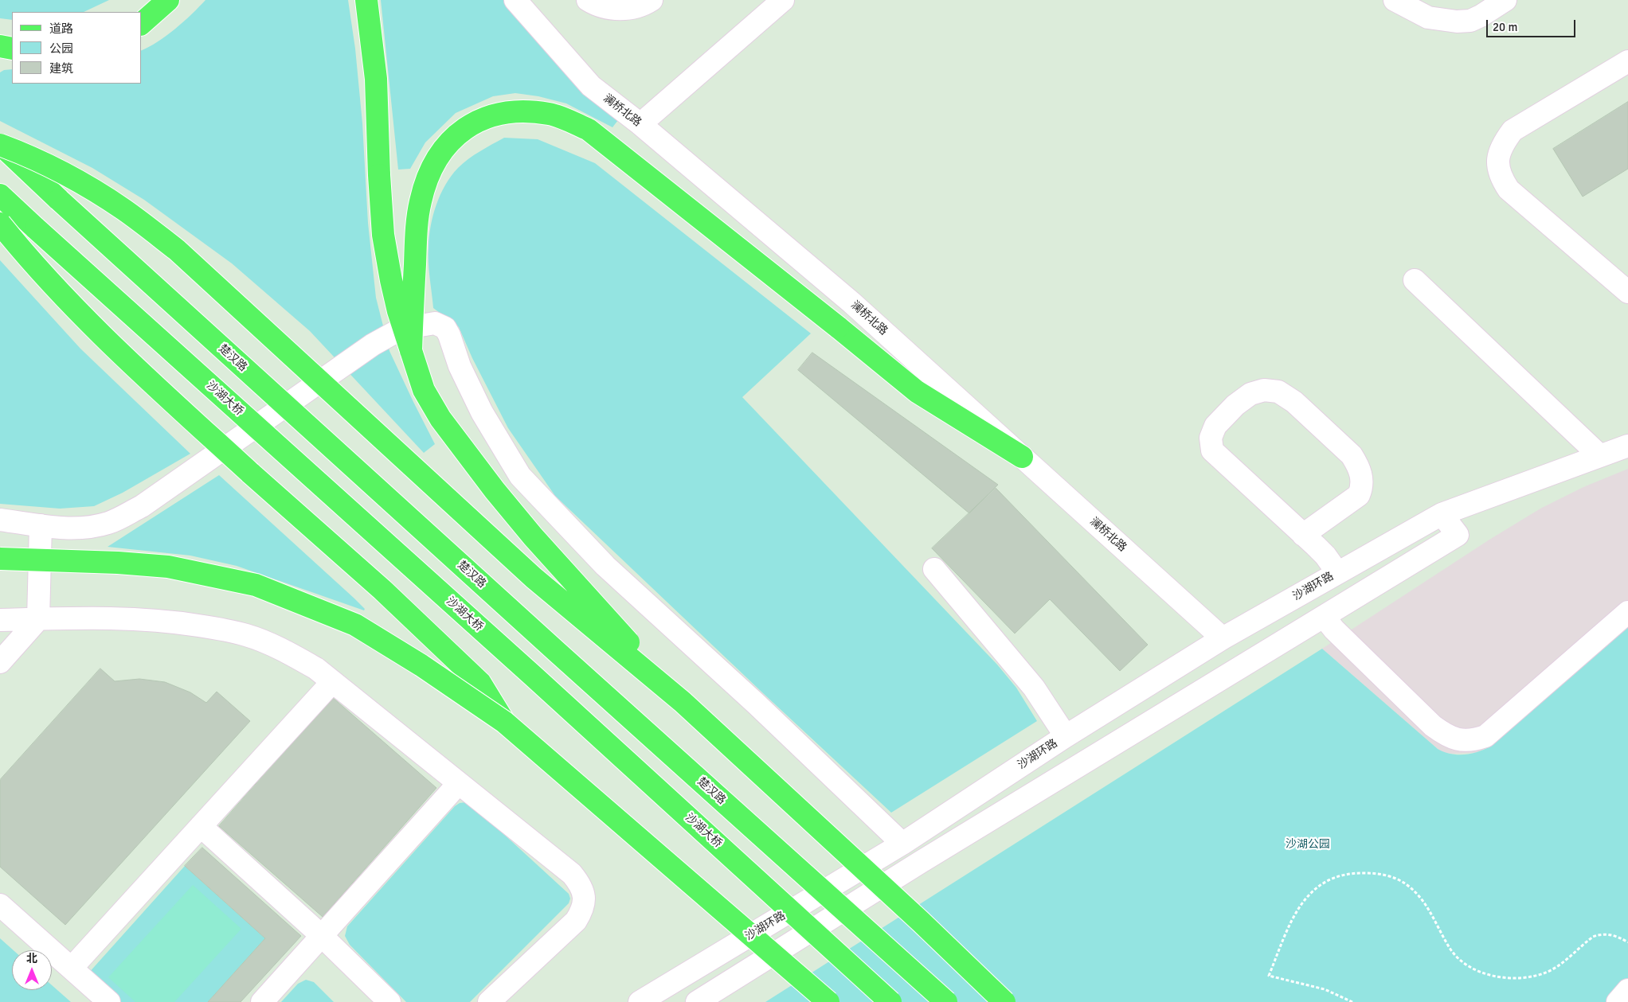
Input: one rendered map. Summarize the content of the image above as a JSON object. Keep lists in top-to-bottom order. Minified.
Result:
{"streets":{"main road":["楚汉路","沙湖大桥"],"street":["澜桥北路","沙湖环路"]},"crossings":[["澜桥北路","沙湖环路"]],"parks":["沙湖公园"],"legend":["道路","公园","建筑"],"scale_bar":"20 m","north":"top"}
